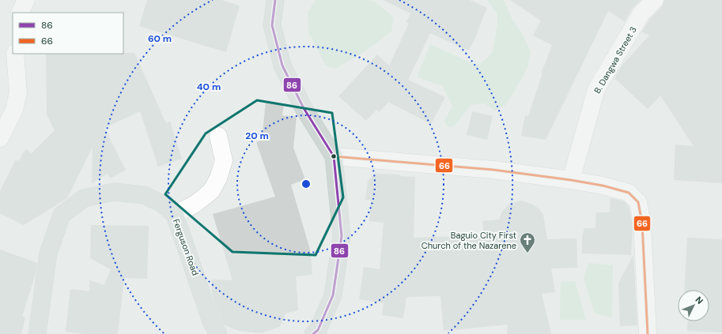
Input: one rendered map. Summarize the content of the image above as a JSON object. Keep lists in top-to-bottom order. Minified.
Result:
{"streets":{"main road":["Ferguson Road"],"street":["B. Dangwa Street 3"]},"places":{"church":["Baguio City First Church of the Nazarene"]},"lines":["transit line 86","transit line 66"],"legend":["86","66"],"north":"top right","rings":["60 m","40 m","20 m"]}
